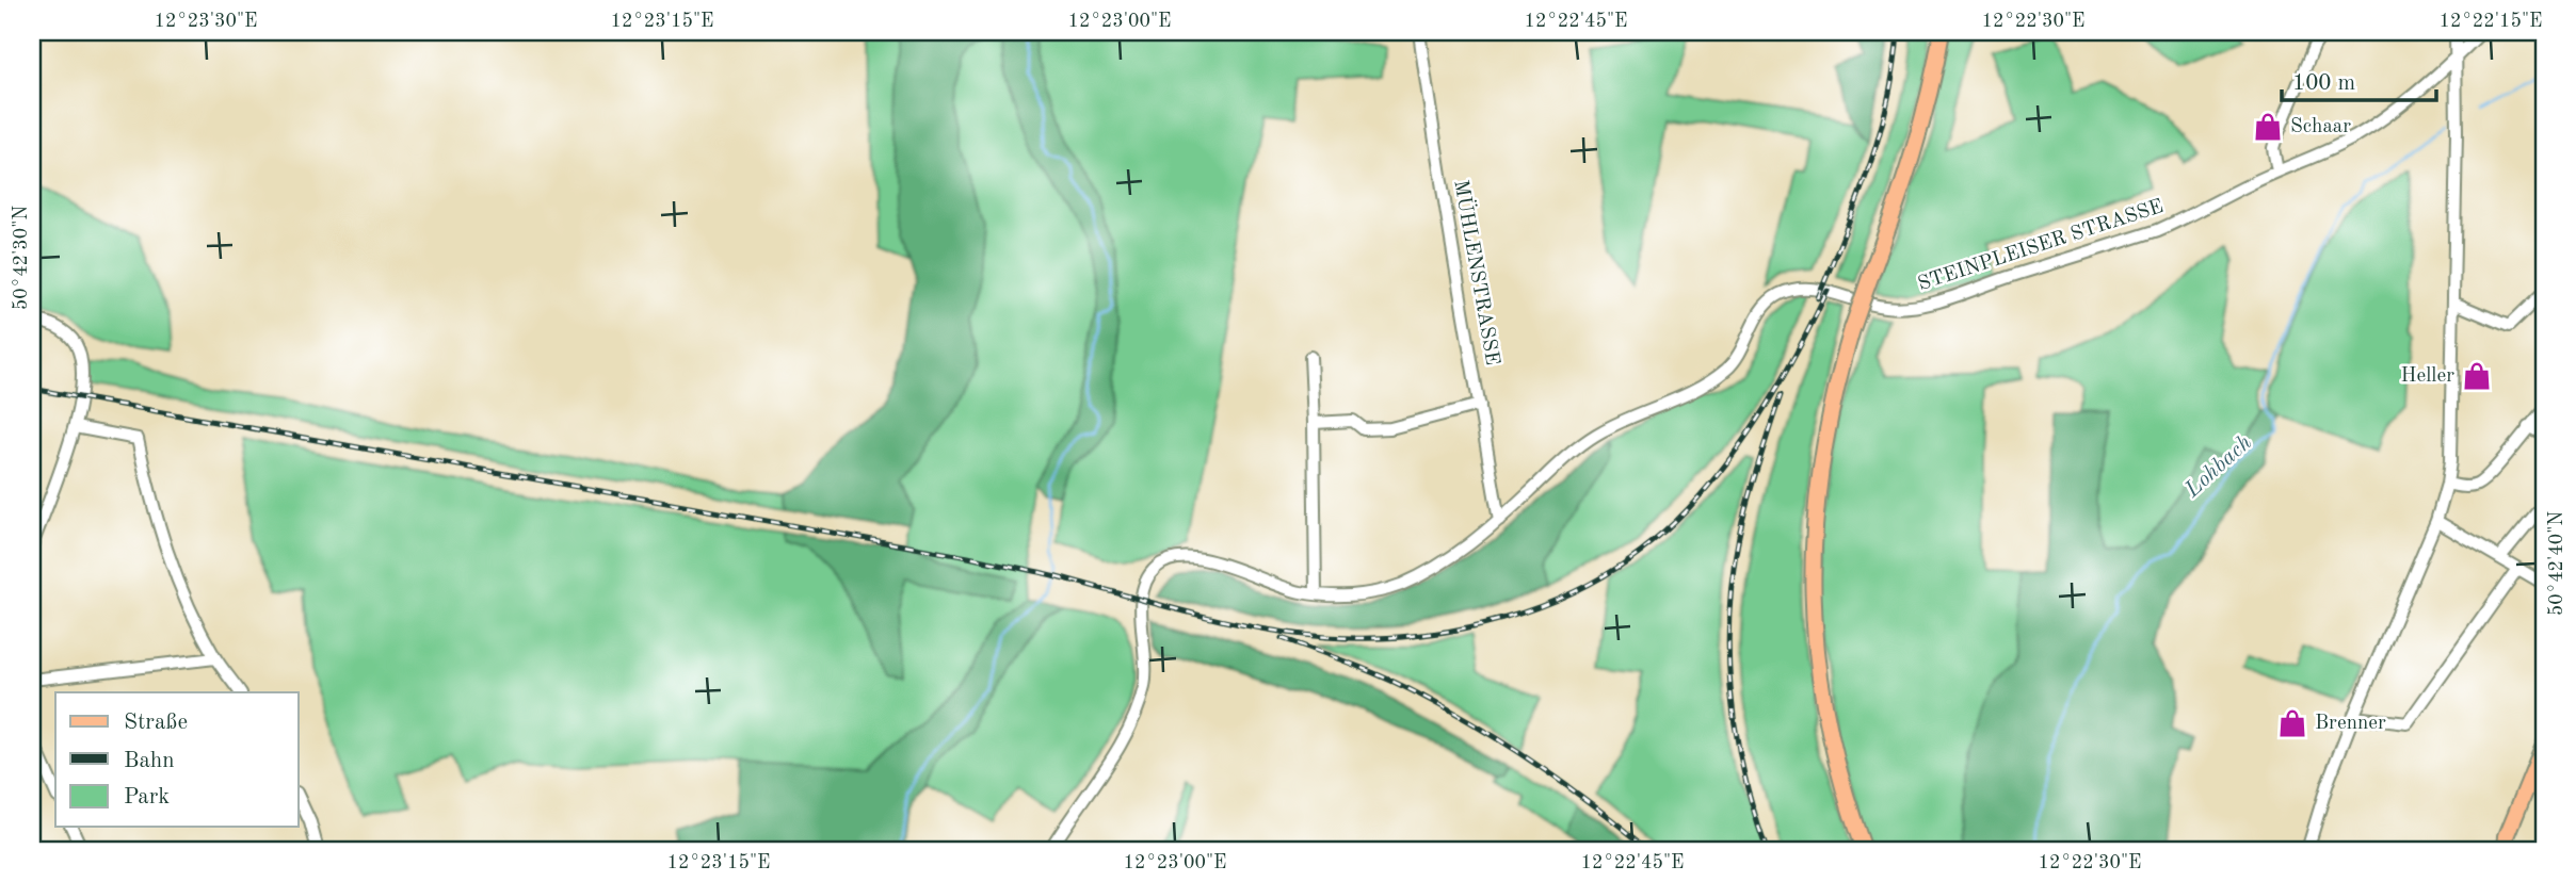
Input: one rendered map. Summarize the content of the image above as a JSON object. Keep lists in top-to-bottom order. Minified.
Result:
{"streets":{"street":["STEINPLEISER STRASSE","MÜHLENSTRASSE"]},"crossings":[["STEINPLEISER STRASSE","MÜHLENSTRASSE"]],"water":["Lohbach"],"places":{"shop":["Schaar","Heller","Brenner"]},"legend":["Straße","Bahn","Park"],"scale_bar":"100 m","coordinates":["12°23'30\"E","12°23'15\"E","12°23'00\"E","12°22'45\"E","12°22'30\"E","12°22'15\"E","50°42'30\"N","50°42'40\"N"]}
